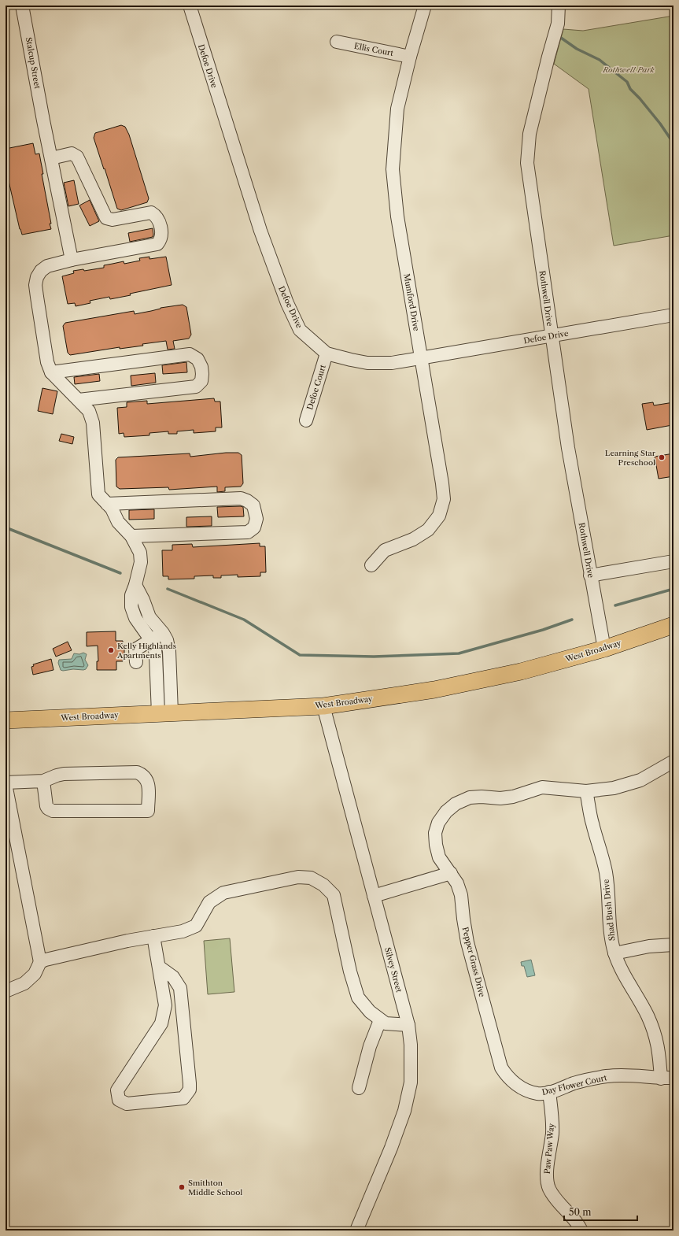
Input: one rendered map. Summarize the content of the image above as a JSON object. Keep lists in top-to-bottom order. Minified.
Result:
{"streets":{"main road":["West Broadway"],"street":["Ellis Court","Stalcup Street","Defoe Drive","Rothwell Drive","Mumford Drive","Defoe Court","Shad Bush Drive","Pepper Grass Drive","Silvey Street","Day Flower Court","Paw Paw Way"]},"crossings":[["Ellis Court","Mumford Drive"],["Defoe Drive","Rothwell Drive"],["Defoe Drive","Mumford Drive"],["Defoe Drive","Defoe Court"],["Rothwell Drive","West Broadway"],["West Broadway","Silvey Street"],["Shad Bush Drive","Pepper Grass Drive"],["Shad Bush Drive","Day Flower Court"],["Pepper Grass Drive","Day Flower Court"],["Day Flower Court","Paw Paw Way"]],"parks":["Rothwell Park"],"places":["Learning Star Preschool","Kelly Highlands Apartments","Smithton Middle School"],"scale_bar":"50 m"}
